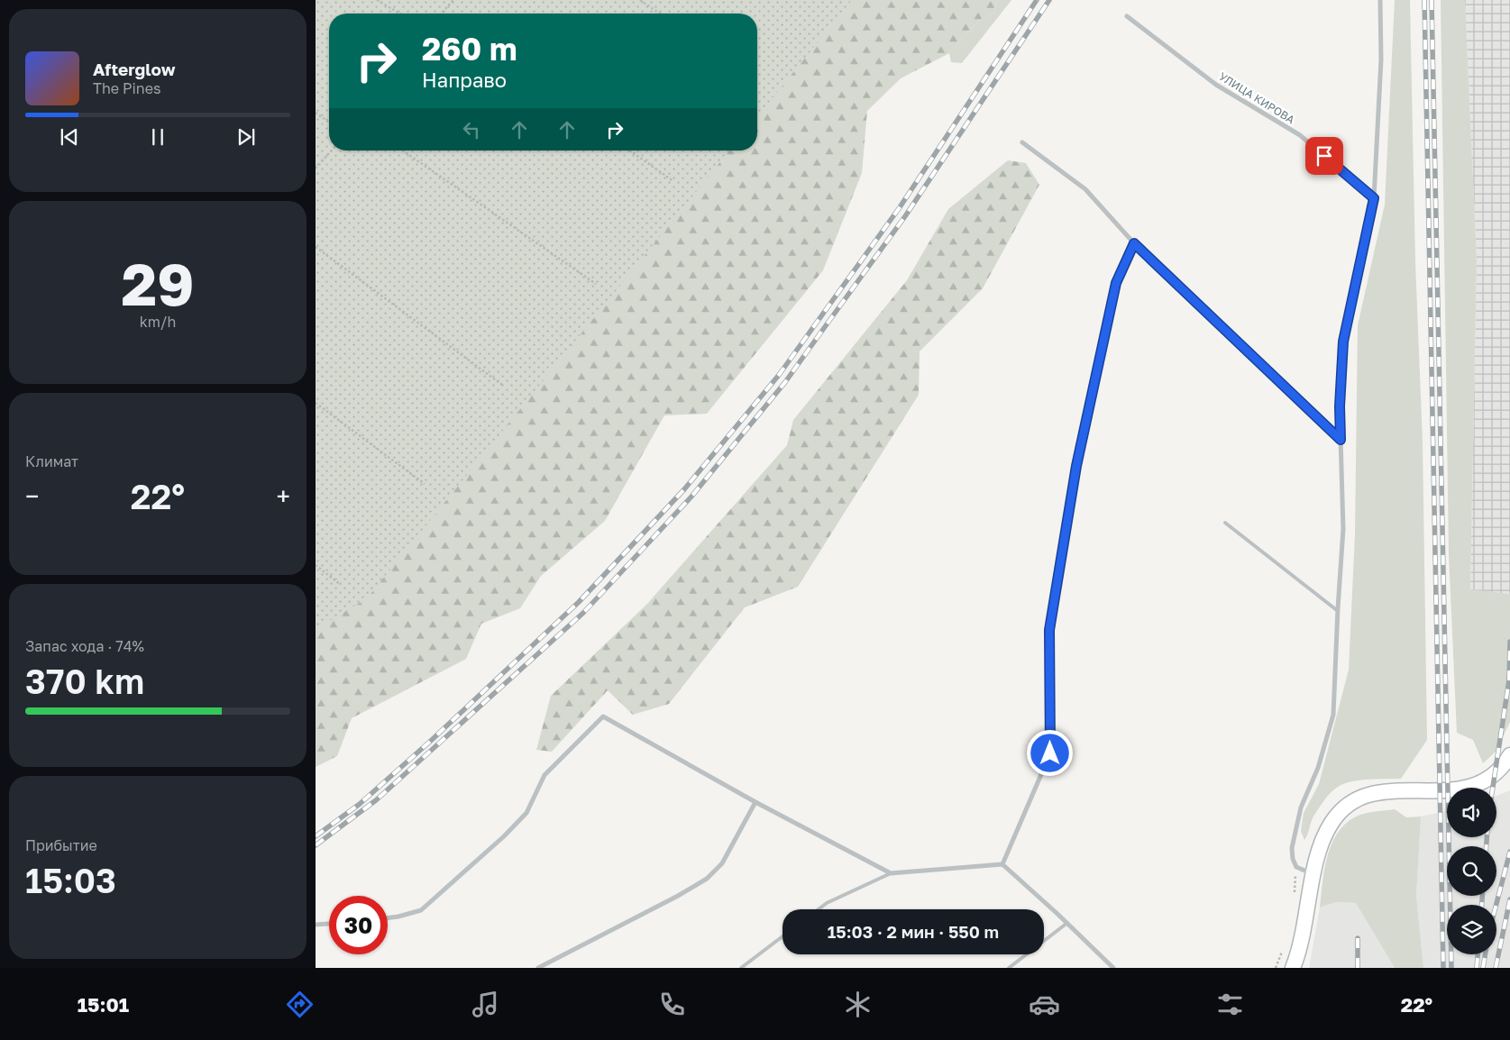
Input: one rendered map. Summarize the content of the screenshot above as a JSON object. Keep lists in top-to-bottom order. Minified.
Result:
{"streets":{"street":["УЛИЦА КИРОВА"]},"page":{"turn":["260 m","Направо"],"song":["Afterglow","The Pines"],"tile":[["29","km/h"],"Климат",["Запас хода · 74%","370 km"],["Прибытие","15:03"]],"heat":["−","22°","+"],"limit":"30","trip":"15:03 · 2 мин · 550 m","tabs":["15:01","22°"]}}
